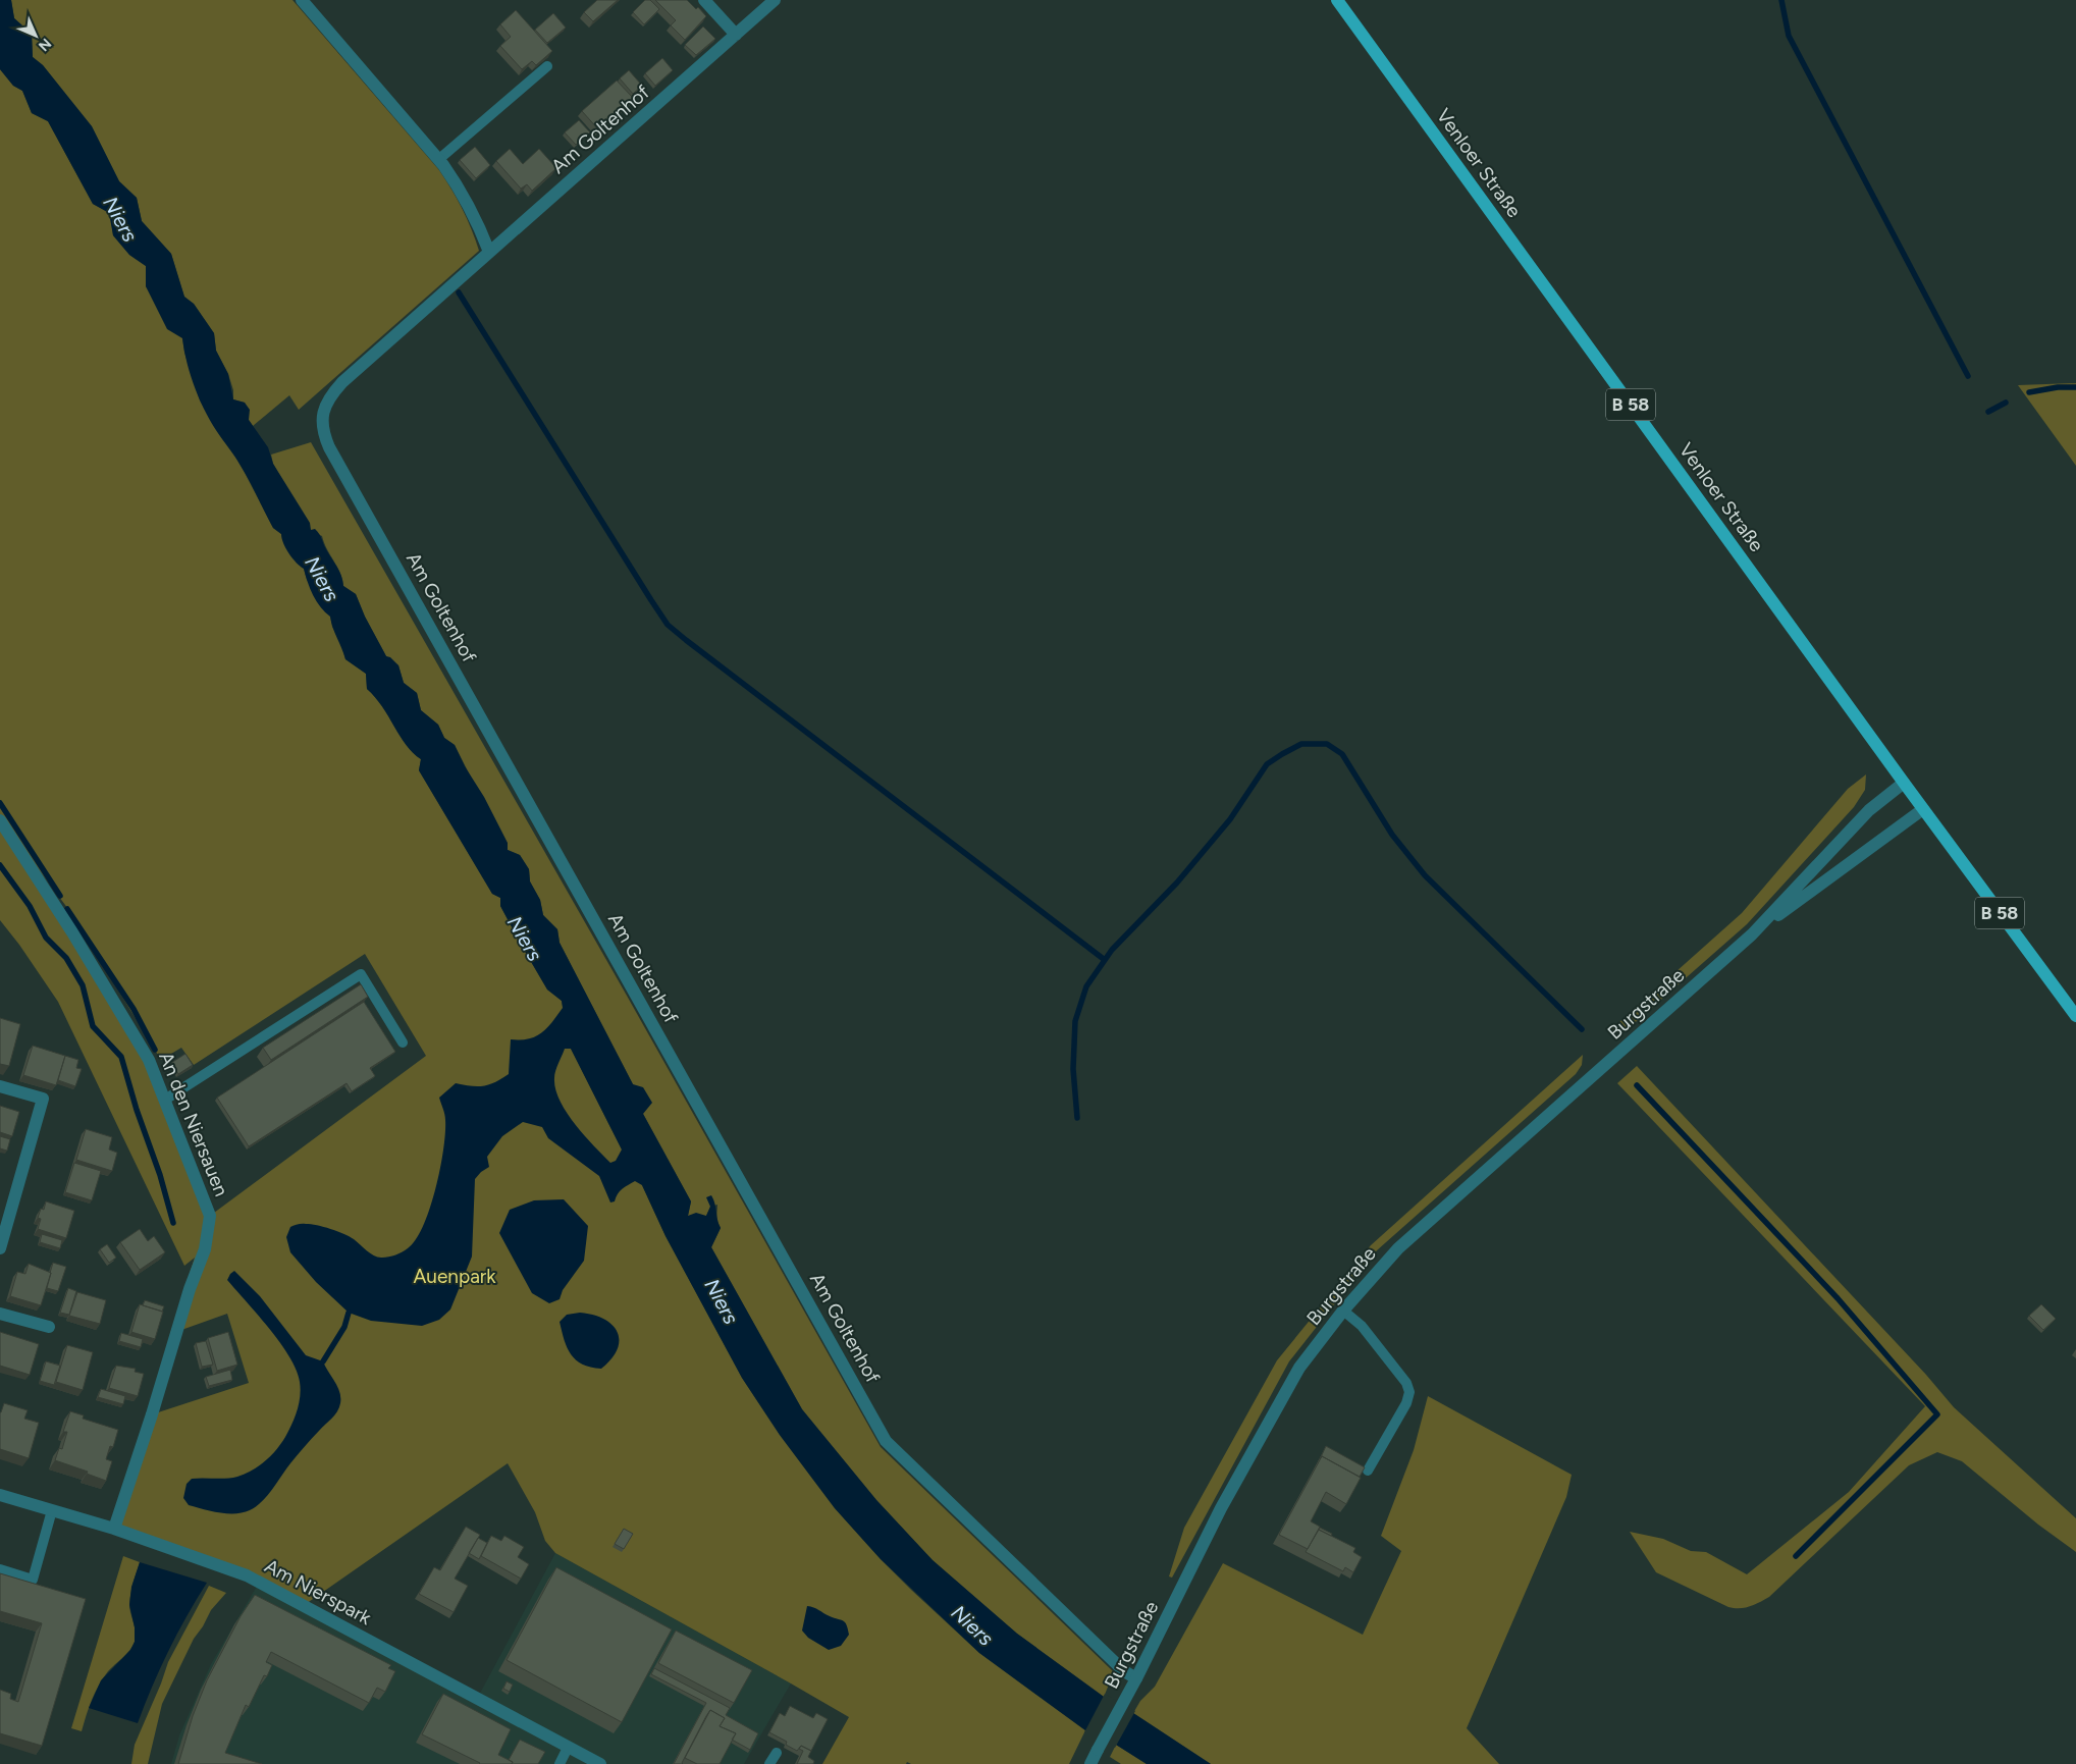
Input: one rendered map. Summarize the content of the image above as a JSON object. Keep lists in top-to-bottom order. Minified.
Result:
{"streets":{"main road":["Venloer Straße","B 58"],"street":["Am Goltenhof","Burgstraße","An den Niersauen","Am Nierspark"]},"crossings":[["Am Goltenhof","Burgstraße"],["Venloer Straße","Burgstraße"],["An den Niersauen","Am Nierspark"]],"water":["Niers"],"parks":["Auenpark"],"north":"bottom right"}
